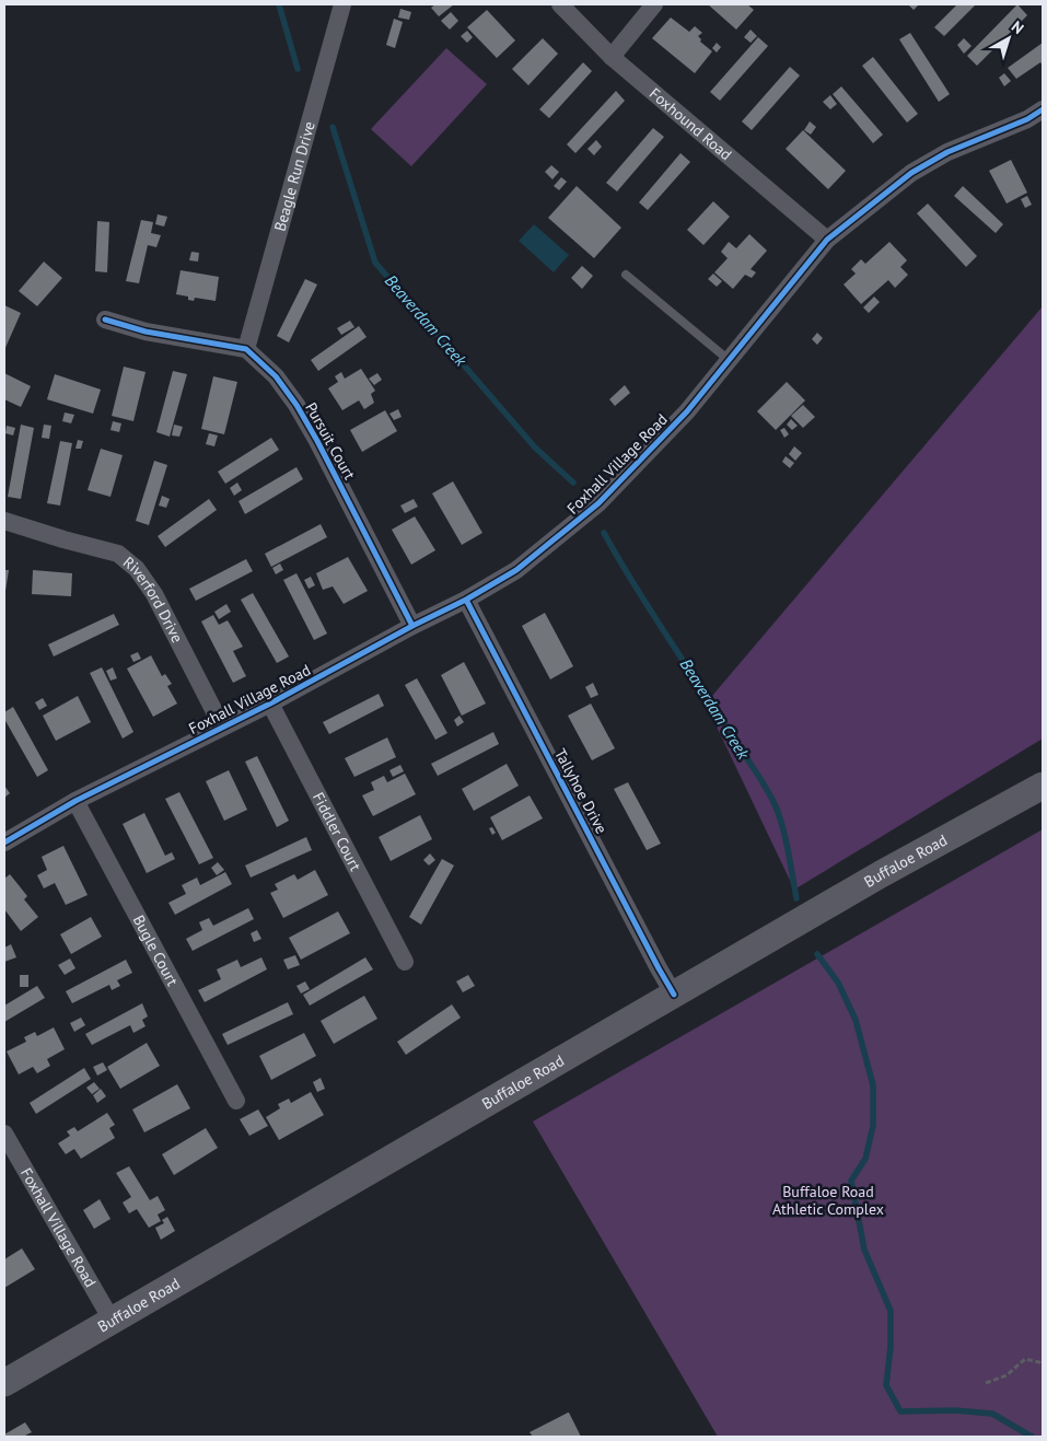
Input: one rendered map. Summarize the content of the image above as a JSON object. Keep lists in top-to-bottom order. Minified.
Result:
{"streets":{"main road":["Buffaloe Road"],"street":["Foxhound Road","Beagle Run Drive","Pursuit Court","Foxhall Village Road","Riverford Drive","Tallyhoe Drive","Fiddler Court","Bugle Court"]},"crossings":[["Foxhound Road","Foxhall Village Road"],["Beagle Run Drive","Pursuit Court"],["Pursuit Court","Foxhall Village Road"],["Foxhall Village Road","Riverford Drive"],["Foxhall Village Road","Tallyhoe Drive"],["Foxhall Village Road","Fiddler Court"],["Foxhall Village Road","Buffaloe Road"],["Foxhall Village Road","Bugle Court"],["Tallyhoe Drive","Buffaloe Road"]],"water":["Beaverdam Creek"],"parks":["Buffaloe Road Athletic Complex"],"north":"top right"}
